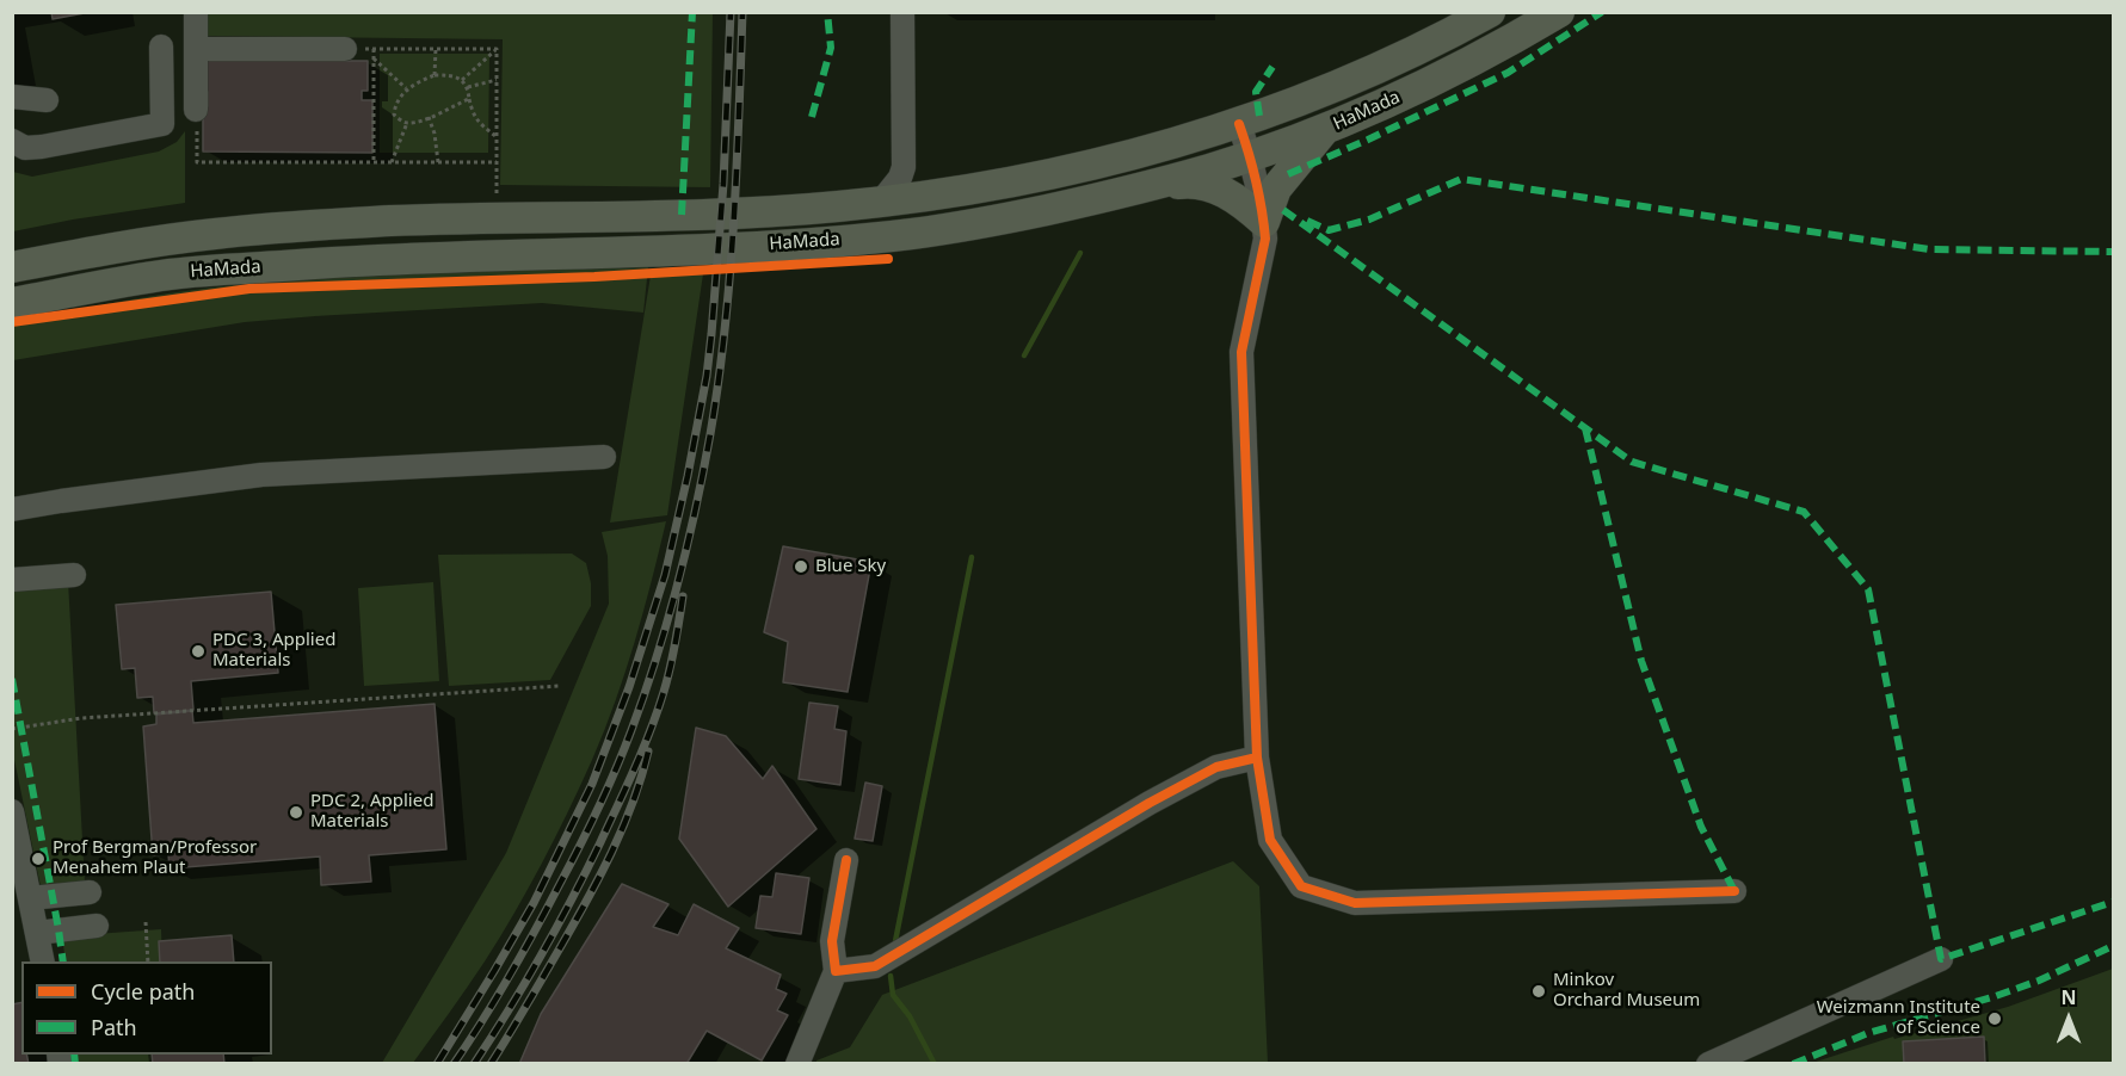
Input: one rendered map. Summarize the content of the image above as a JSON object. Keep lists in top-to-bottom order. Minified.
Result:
{"streets":{"main road":["HaMada"]},"places":["Blue Sky","PDC 3, Applied Materials","PDC 2, Applied Materials","Prof Bergman/Professor Menahem Plaut","Minkov Orchard Museum","Weizmann Institute of Science"],"legend":["Cycle path","Path"],"north":"top"}
